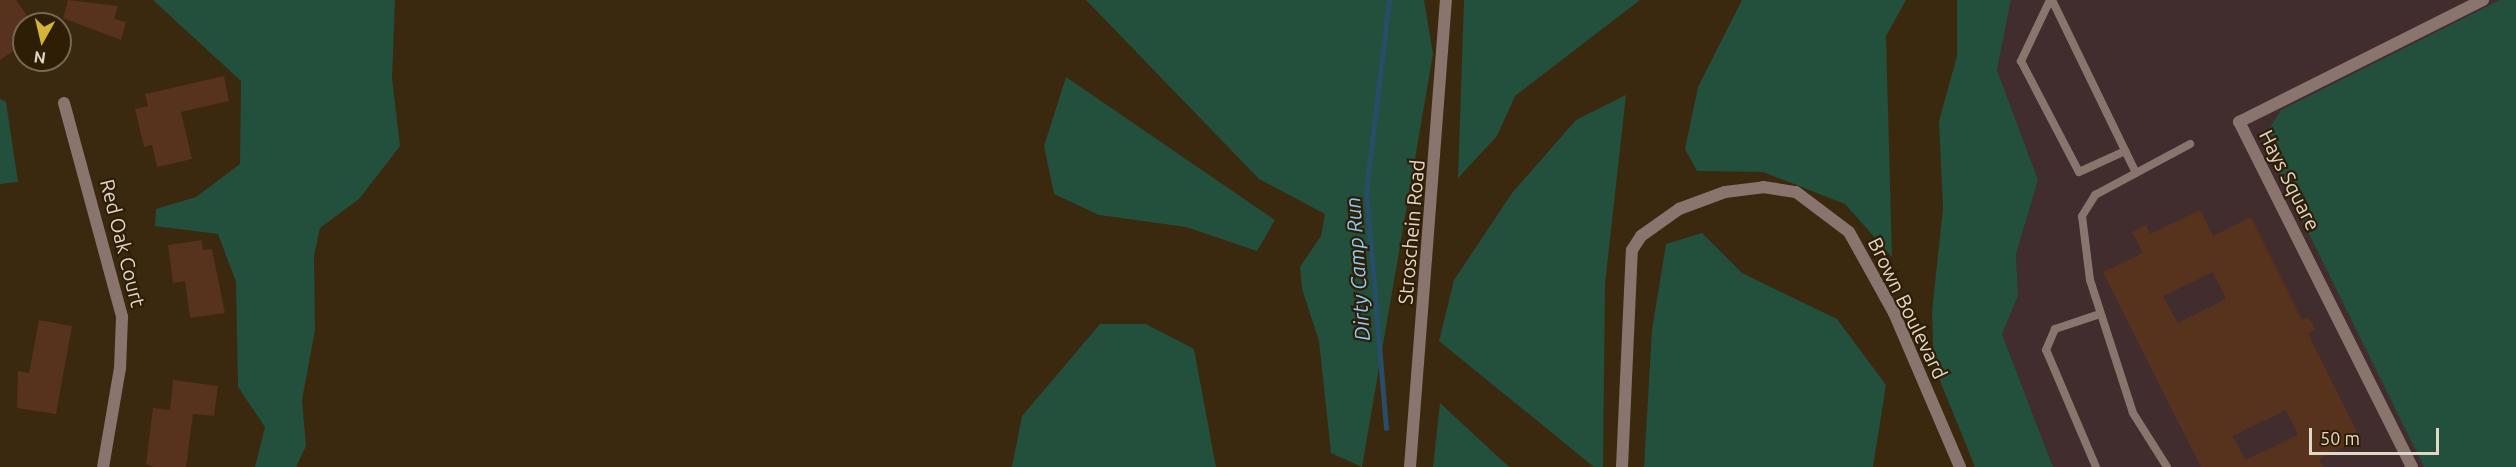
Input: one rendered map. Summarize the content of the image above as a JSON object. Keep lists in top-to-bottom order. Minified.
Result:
{"streets":{"street":["Hays Square","Stroschein Road","Red Oak Court","Brown Boulevard"]},"water":["Dirty Camp Run"],"scale_bar":"50 m","north":"bottom"}
